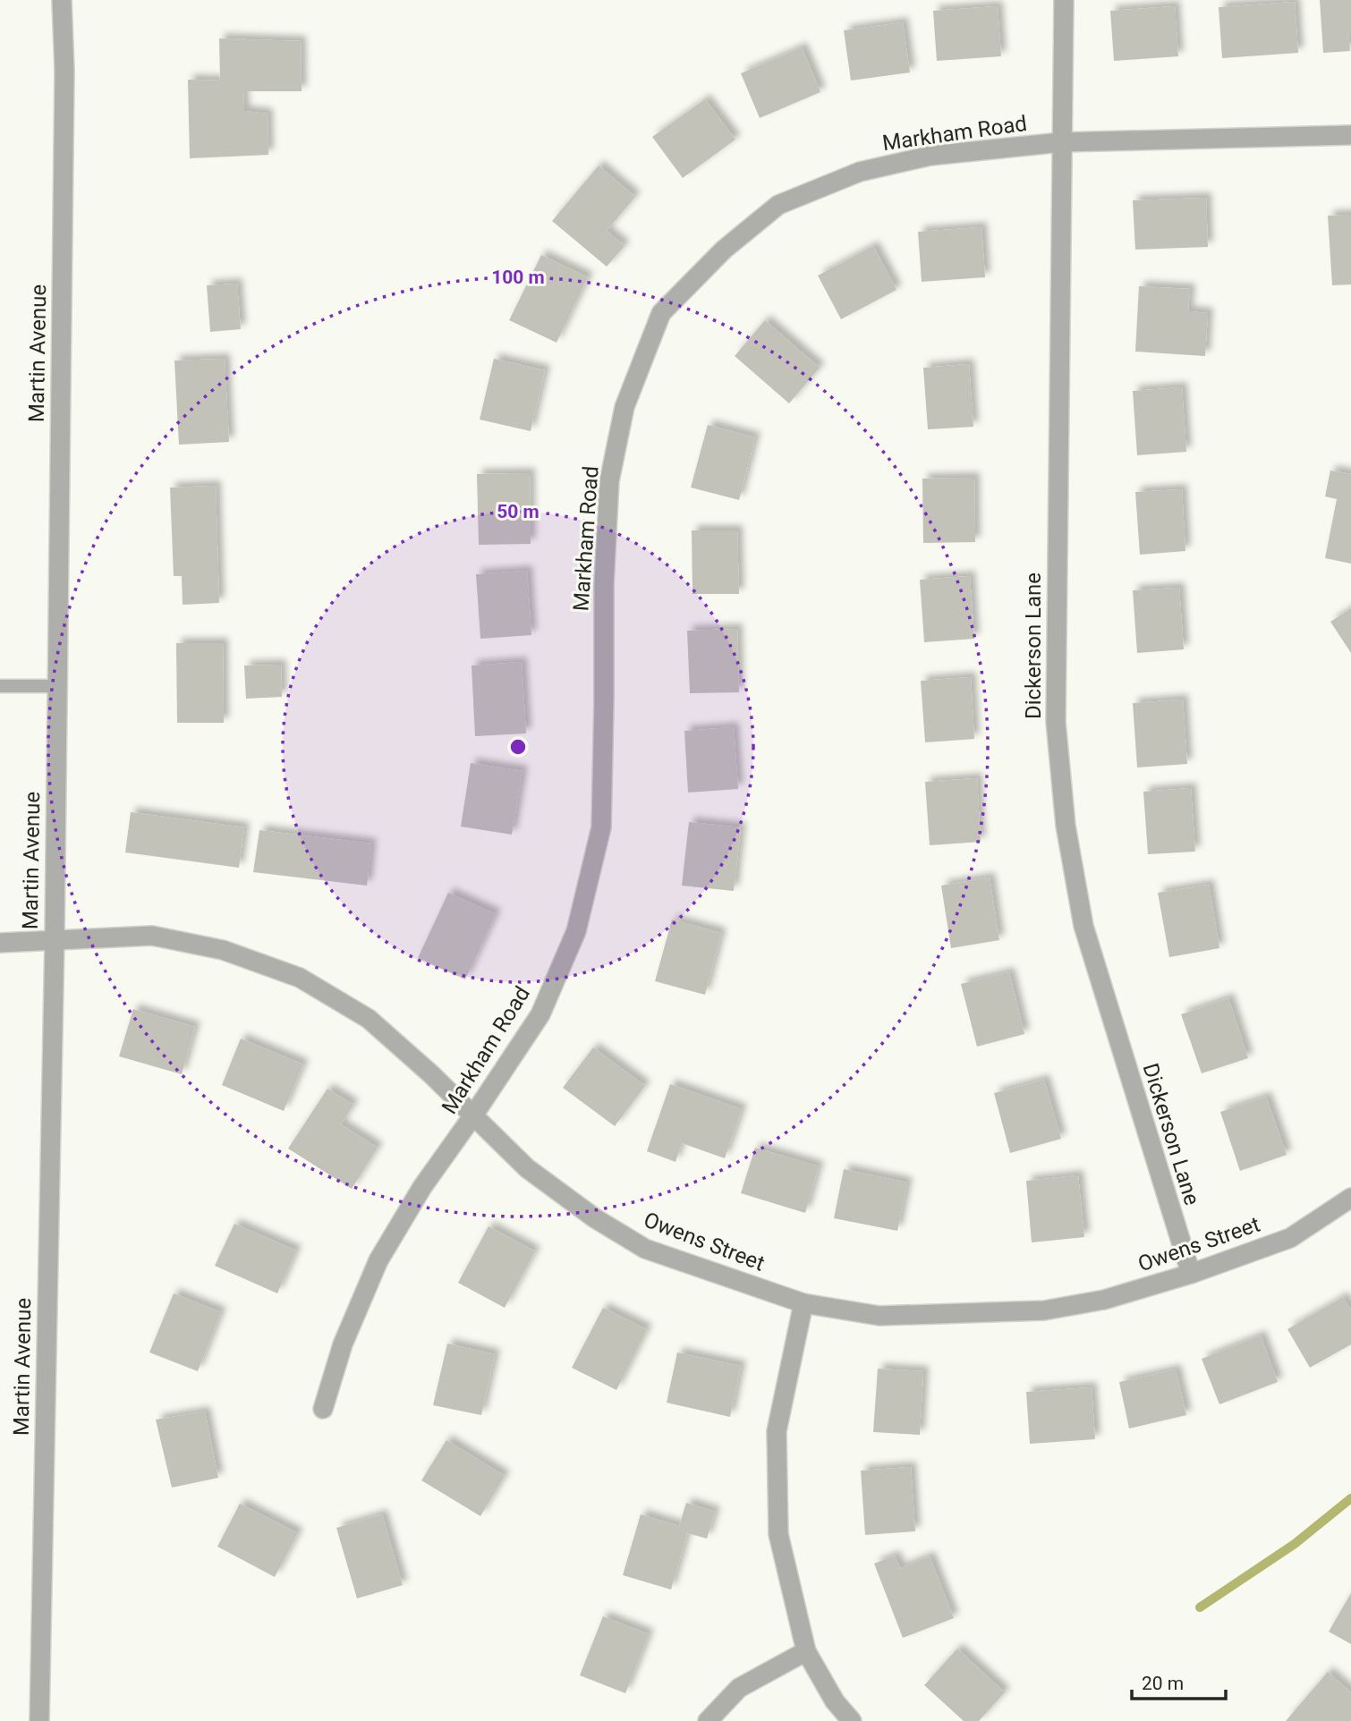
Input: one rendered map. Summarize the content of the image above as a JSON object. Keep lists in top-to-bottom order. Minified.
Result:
{"streets":{"street":["Markham Road","Martin Avenue","Dickerson Lane","Owens Street"]},"crossings":[["Markham Road","Dickerson Lane"],["Markham Road","Owens Street"],["Martin Avenue","Owens Street"],["Dickerson Lane","Owens Street"]],"scale_bar":"20 m","rings":["100 m","50 m"]}
